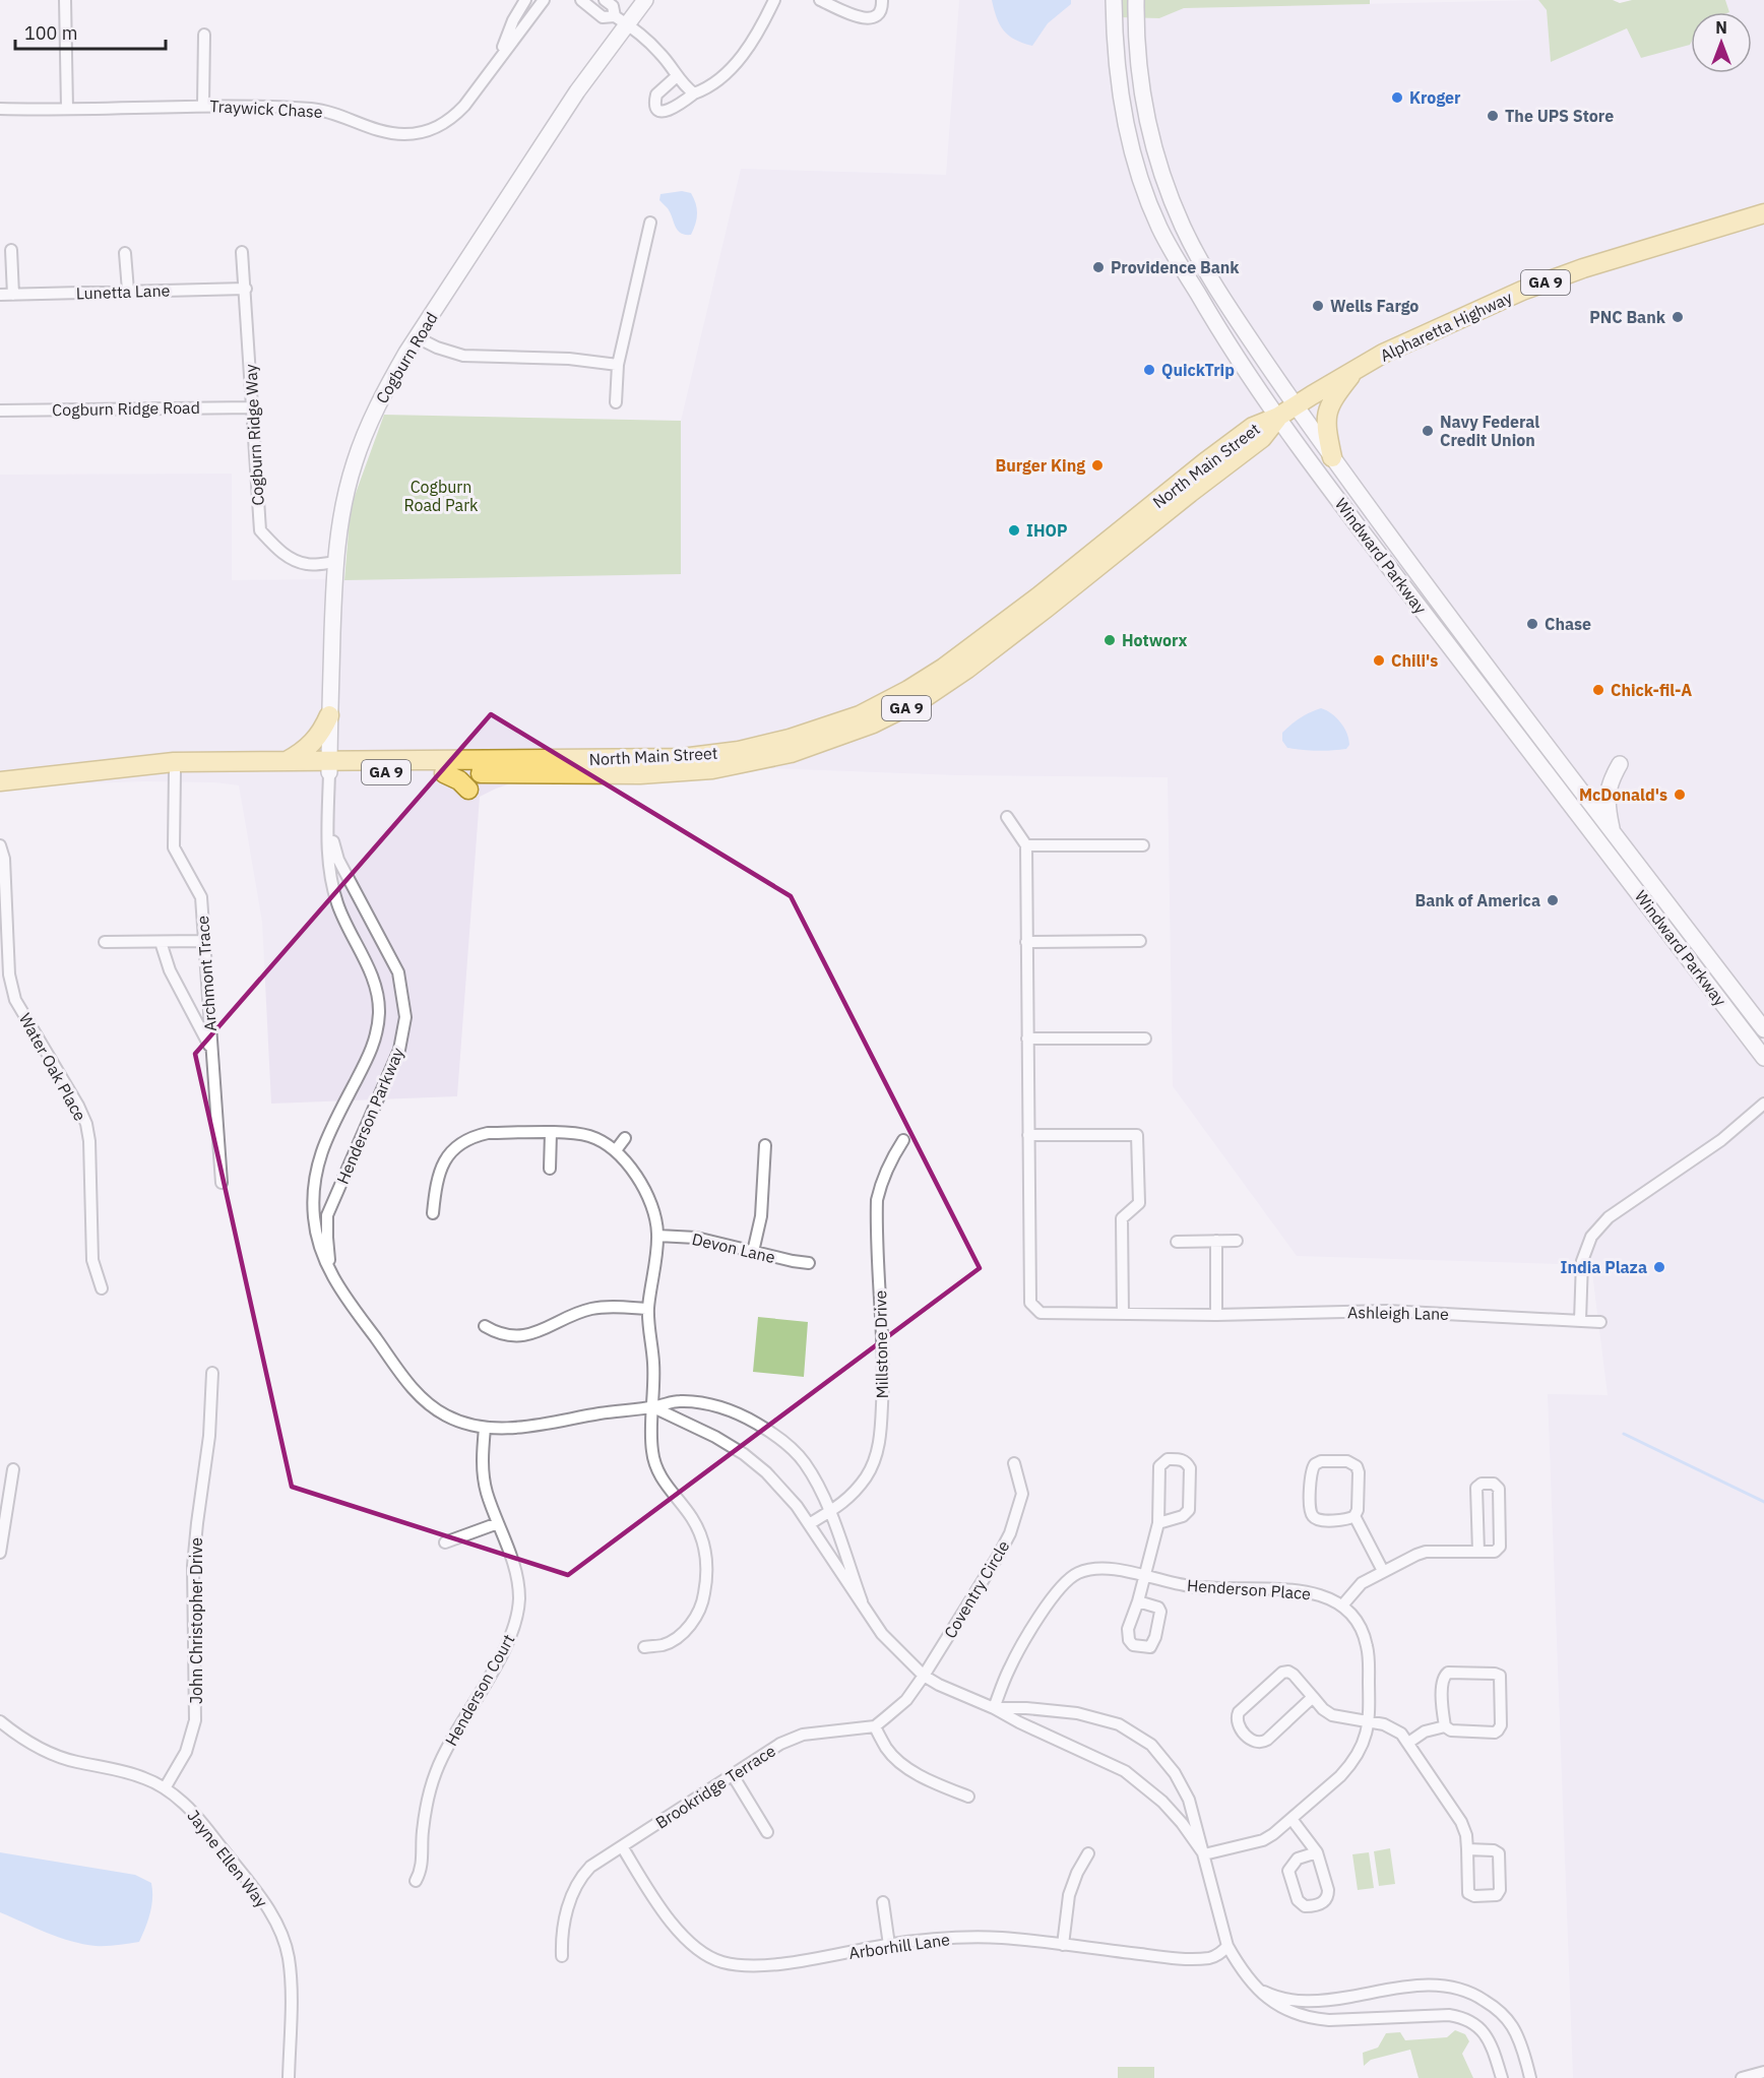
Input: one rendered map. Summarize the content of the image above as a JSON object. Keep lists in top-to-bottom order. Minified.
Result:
{"streets":{"main road":["GA 9","Alpharetta Highway","North Main Street"],"street":["Traywick Chase","Lunetta Lane","Cogburn Road","Cogburn Ridge Road","Cogburn Ridge Way","Windward Parkway","Archmont Trace","Water Oak Place","Henderson Parkway","Devon Lane","Ashleigh Lane","Millstone Drive","Coventry Circle","Henderson Place","John Christopher Drive","Henderson Court","Brookridge Terrace","Jayne Ellen Way","Arborhill Lane"]},"crossings":[["Lunetta Lane","Cogburn Ridge Way"],["Alpharetta Highway","North Main Street"],["Alpharetta Highway","Windward Parkway"],["Cogburn Road","Cogburn Ridge Way"],["Cogburn Road","North Main Street"],["Cogburn Road","Henderson Parkway"],["Cogburn Ridge Road","Cogburn Ridge Way"],["North Main Street","Windward Parkway"],["North Main Street","Archmont Trace"],["North Main Street","Henderson Parkway"],["Henderson Parkway","Millstone Drive"],["Henderson Parkway","Coventry Circle"],["Henderson Parkway","Henderson Place"],["Henderson Parkway","Henderson Court"],["Henderson Parkway","Arborhill Lane"],["John Christopher Drive","Jayne Ellen Way"],["Brookridge Terrace","Arborhill Lane"]],"parks":["Cogburn Road Park"],"places":["Kroger","The UPS Store","Providence Bank","Wells Fargo","PNC Bank","QuickTrip","Navy Federal Credit Union","Burger King","IHOP","Chase","Hotworx","Chili's","Chick-fil-A","McDonald's","Bank of America","India Plaza"],"scale_bar":"100 m","north":"top"}
